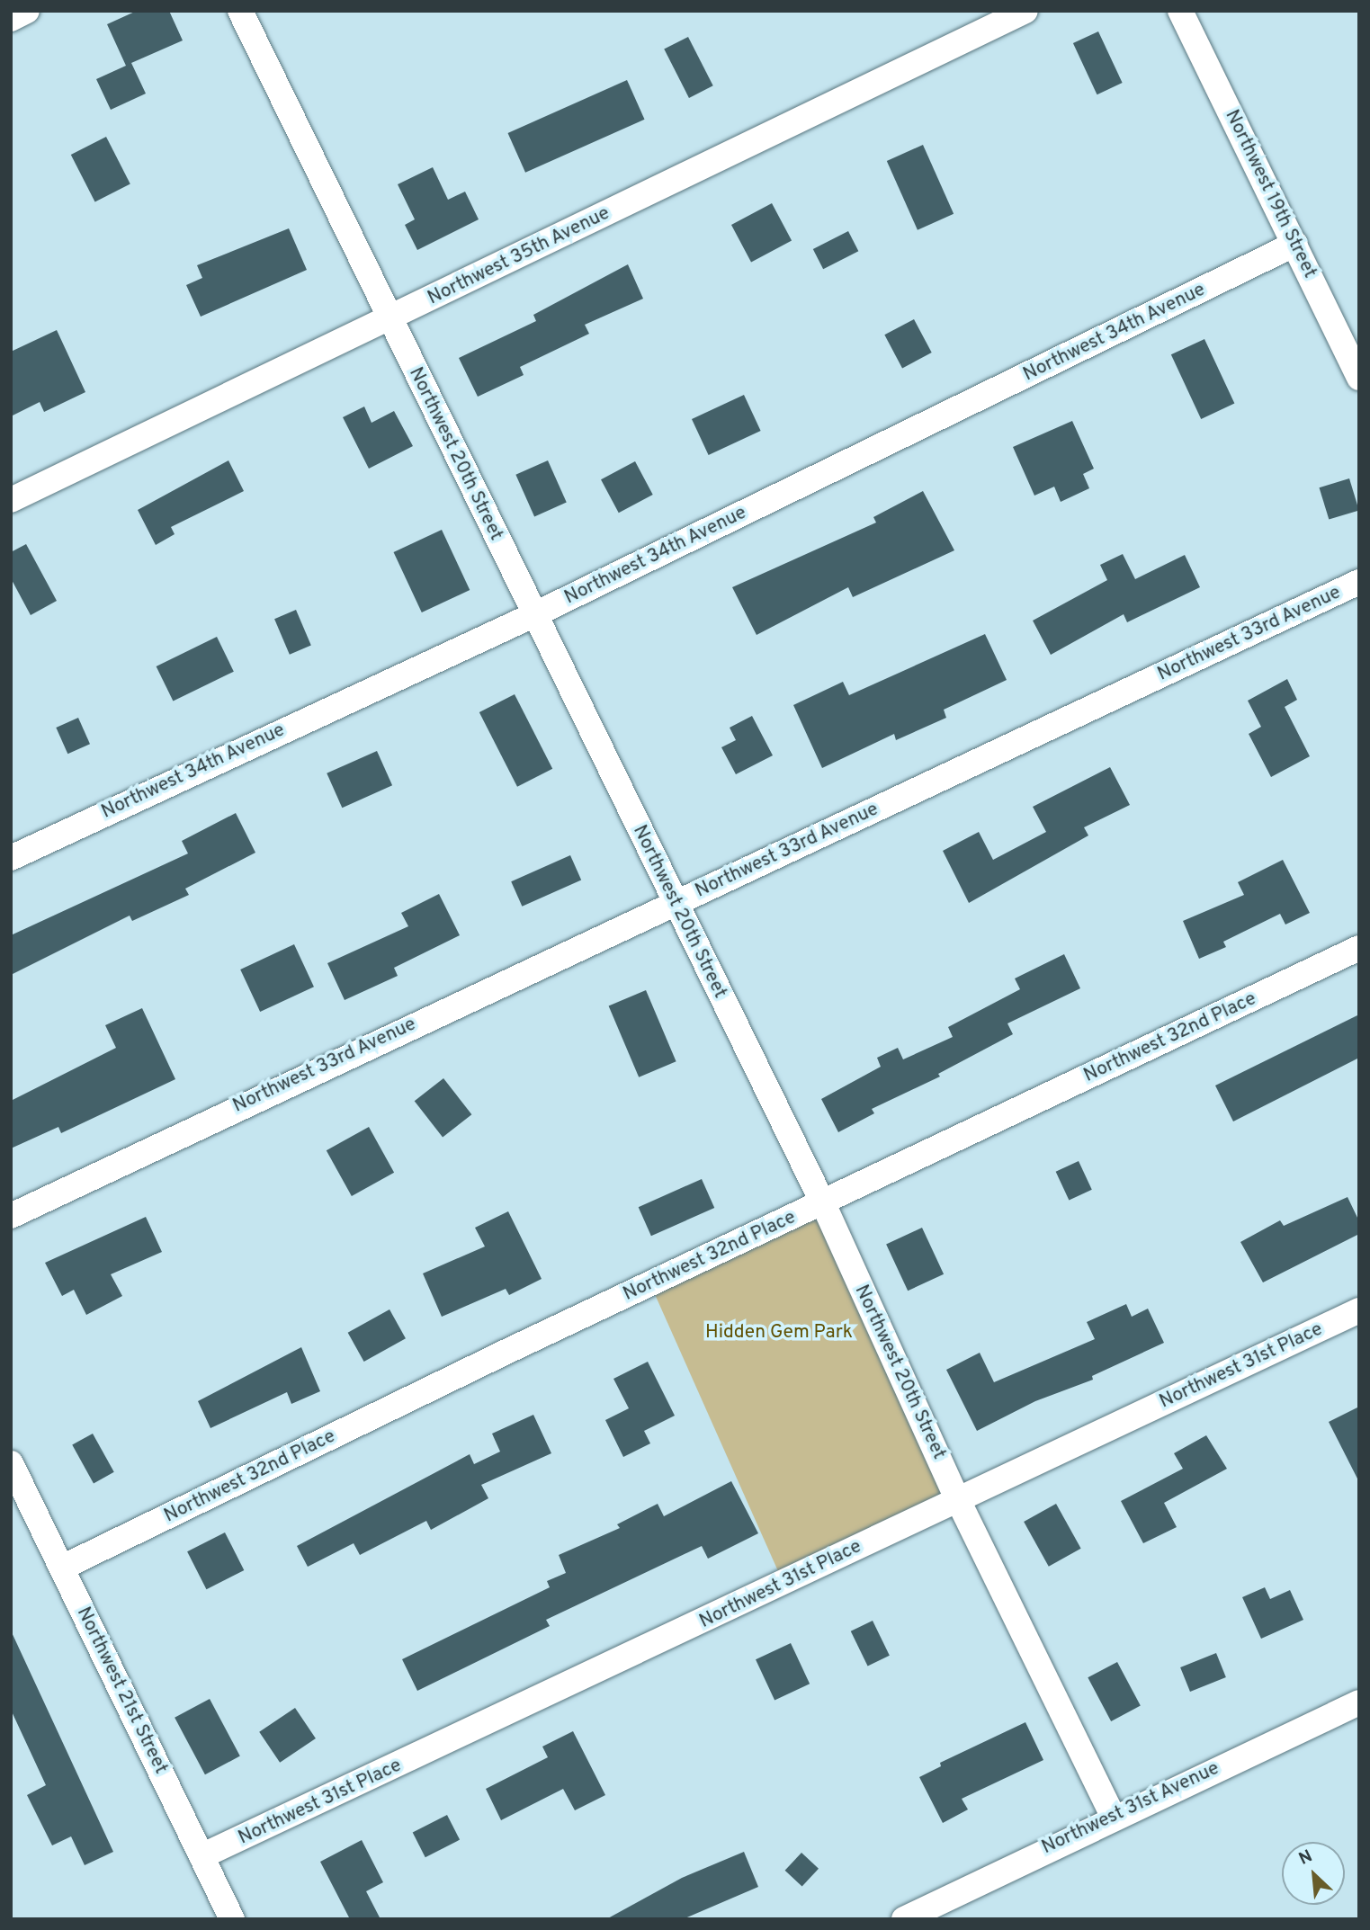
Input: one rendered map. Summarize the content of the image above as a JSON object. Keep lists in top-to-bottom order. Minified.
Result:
{"streets":{"street":["Northwest 19th Street","Northwest 35th Avenue","Northwest 34th Avenue","Northwest 20th Street","Northwest 33rd Avenue","Northwest 32nd Place","Northwest 31st Place","Northwest 21st Street","Northwest 31st Avenue"]},"crossings":[["Northwest 19th Street","Northwest 34th Avenue"],["Northwest 35th Avenue","Northwest 20th Street"],["Northwest 34th Avenue","Northwest 20th Street"],["Northwest 20th Street","Northwest 33rd Avenue"],["Northwest 20th Street","Northwest 32nd Place"],["Northwest 20th Street","Northwest 31st Place"],["Northwest 20th Street","Northwest 31st Avenue"],["Northwest 32nd Place","Northwest 21st Street"],["Northwest 31st Place","Northwest 21st Street"]],"parks":["Hidden Gem Park"],"north":"top left"}
